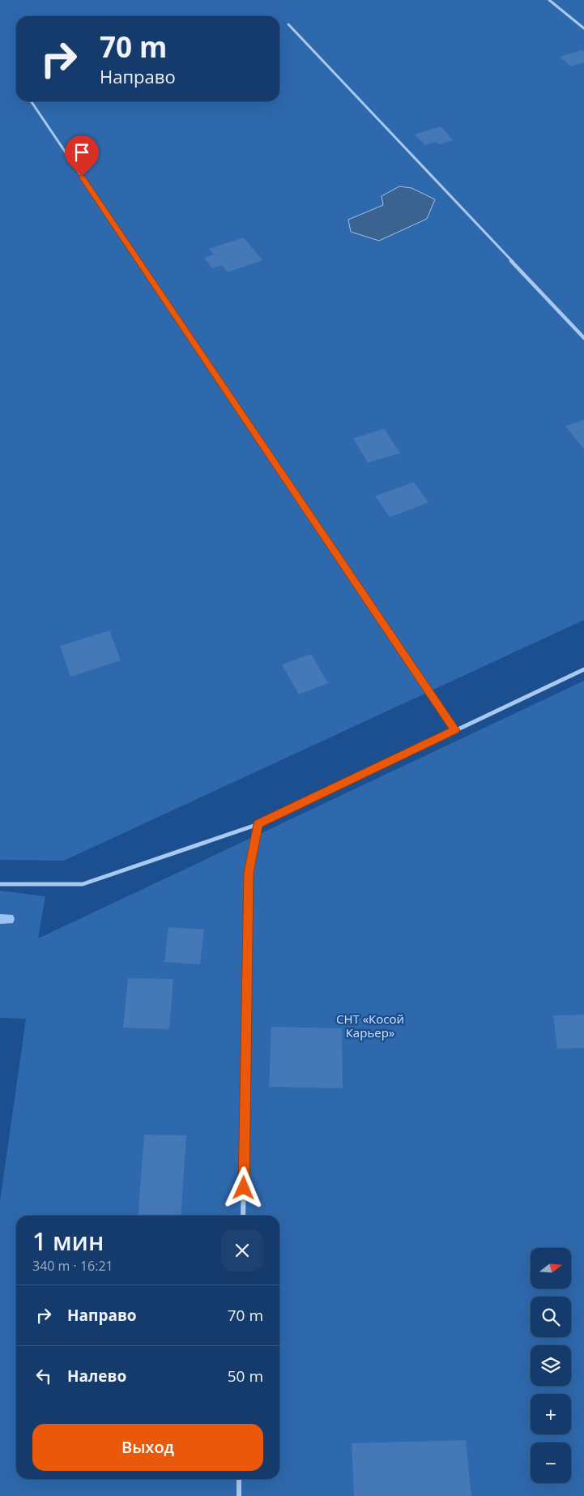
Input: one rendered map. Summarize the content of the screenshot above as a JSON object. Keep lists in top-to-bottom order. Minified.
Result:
{"parks":["СНТ «Косой Карьер»"],"north":"right","page":{"turn":["70 m","Направо"],"heading":["1 мин","340 m · 16:21"],"map_buttons":["+","−"],"list":[{"name":"Направо","value":"70 m"},{"name":"Налево","value":"50 m"}],"buttons":"Выход"}}
